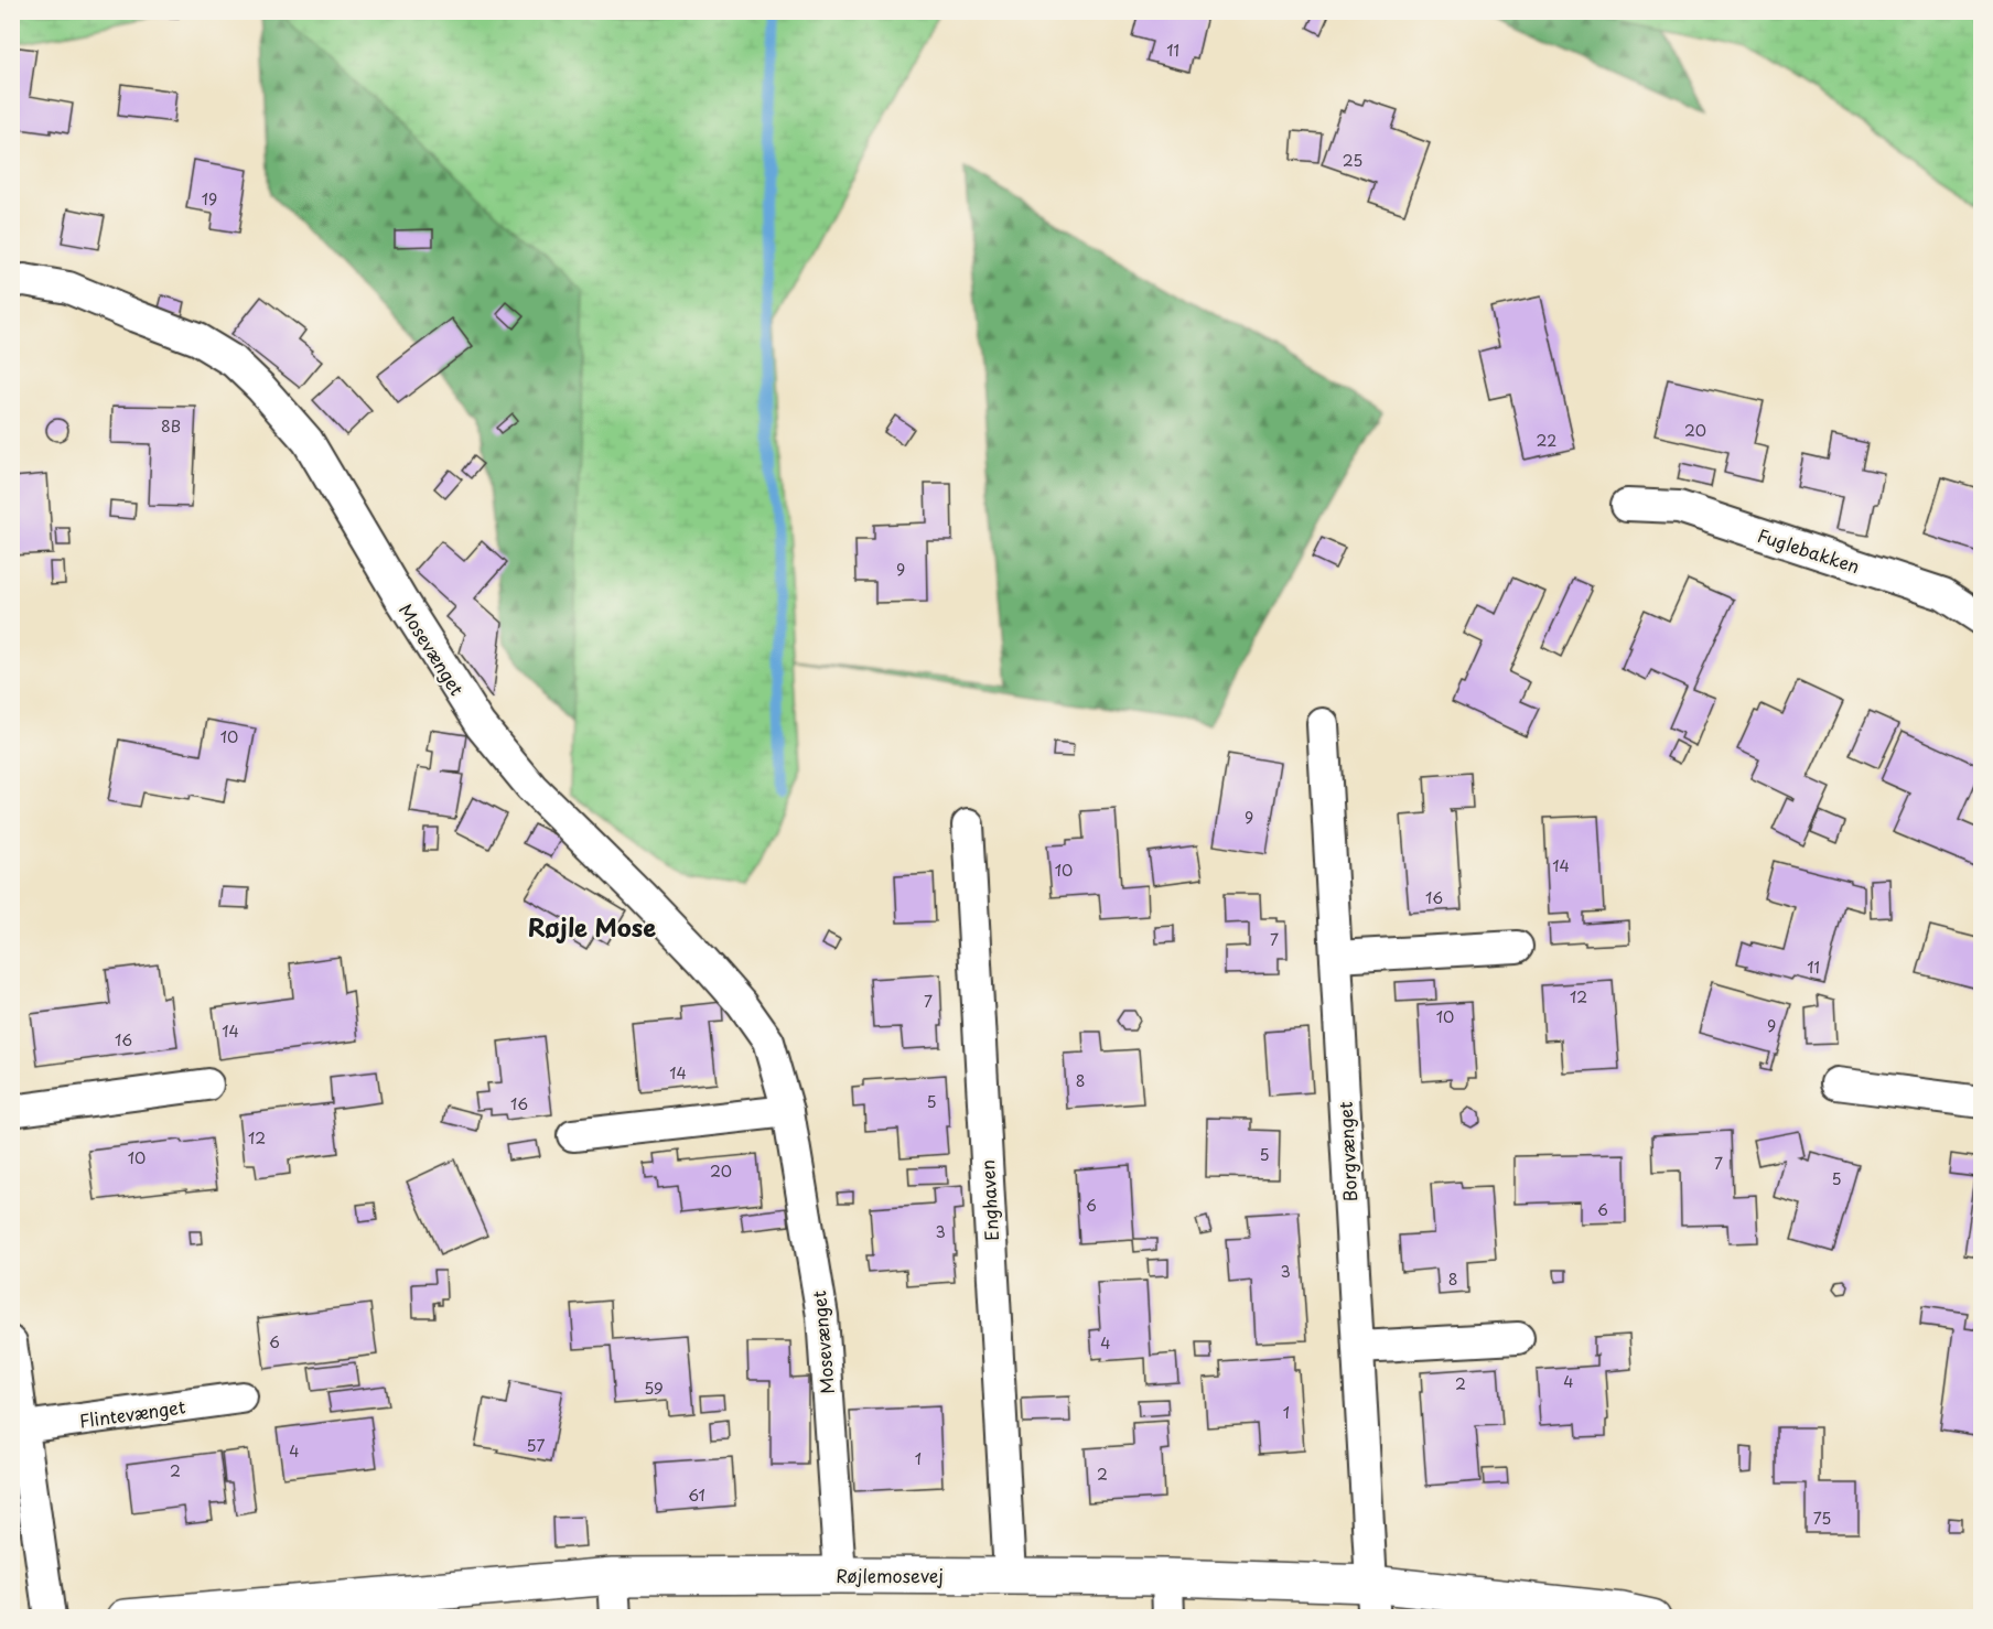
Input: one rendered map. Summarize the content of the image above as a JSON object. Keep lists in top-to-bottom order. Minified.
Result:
{"streets":{"street":["Fuglebakken","Mosevænget","Borgvænget","Enghaven","Flintevænget","Røjlemosevej"]},"crossings":[["Mosevænget","Røjlemosevej"],["Borgvænget","Røjlemosevej"],["Enghaven","Røjlemosevej"]],"districts":["Røjle Mose"],"house_numbers":["11","25","19","8B","20","22","9","10","9","14","10","16","7","11","12","7","10","9","14","16","14","8","5","16","12","5","10","7","20","5","6","6","3","3","8","6","4","4","2","59","1","57","4","1","2","2","61","75"]}
